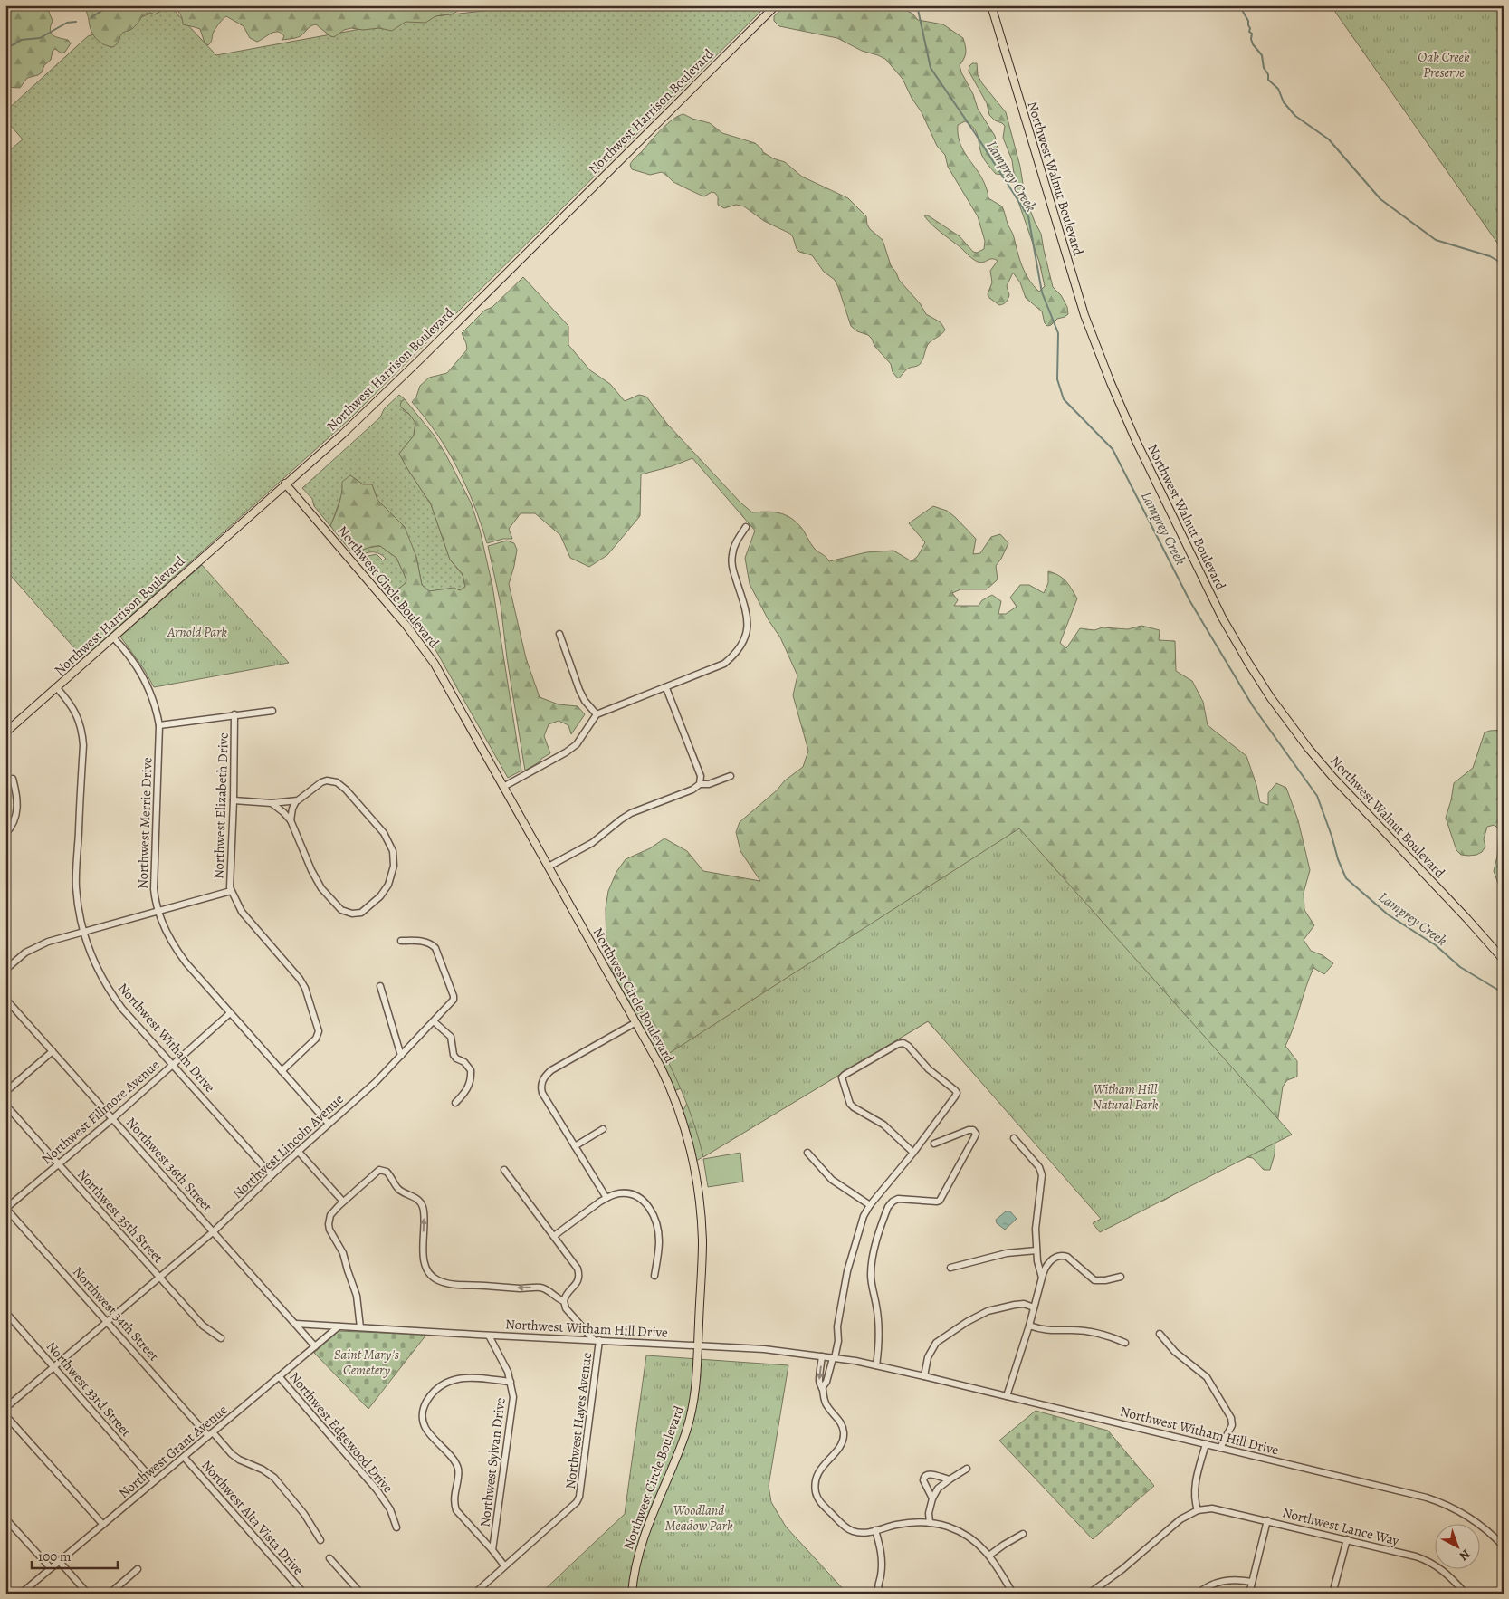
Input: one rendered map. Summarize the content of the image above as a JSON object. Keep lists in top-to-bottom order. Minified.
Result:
{"streets":{"main road":["Northwest Harrison Boulevard","Northwest Walnut Boulevard","Northwest Circle Boulevard"],"street":["Northwest Elizabeth Drive","Northwest Merrie Drive","Northwest Witham Drive","Northwest Fillmore Avenue","Northwest Lincoln Avenue","Northwest 36th Street","Northwest 35th Street","Northwest 34th Street","Northwest Witham Hill Drive","Northwest 33rd Street","Northwest Hayes Avenue","Northwest Edgewood Drive","Northwest Grant Avenue","Northwest Sylvan Drive","Northwest Alta Vista Drive","Northwest Lance Way"]},"crossings":[["Northwest Harrison Boulevard","Northwest Circle Boulevard"],["Northwest Harrison Boulevard","Northwest Merrie Drive"],["Northwest Harrison Boulevard","Northwest Witham Drive"],["Northwest Circle Boulevard","Northwest Witham Hill Drive"],["Northwest Elizabeth Drive","Northwest Merrie Drive"],["Northwest Merrie Drive","Northwest Fillmore Avenue"],["Northwest Merrie Drive","Northwest Lincoln Avenue"],["Northwest Witham Drive","Northwest Fillmore Avenue"],["Northwest Witham Drive","Northwest Lincoln Avenue"],["Northwest Fillmore Avenue","Northwest 36th Street"],["Northwest Fillmore Avenue","Northwest 35th Street"],["Northwest Fillmore Avenue","Northwest 34th Street"],["Northwest Lincoln Avenue","Northwest 36th Street"],["Northwest Lincoln Avenue","Northwest 35th Street"],["Northwest Lincoln Avenue","Northwest 34th Street"],["Northwest Lincoln Avenue","Northwest 33rd Street"],["Northwest 36th Street","Northwest Witham Hill Drive"],["Northwest 36th Street","Northwest Grant Avenue"],["Northwest 34th Street","Northwest Grant Avenue"],["Northwest Witham Hill Drive","Northwest Hayes Avenue"],["Northwest Witham Hill Drive","Northwest Grant Avenue"],["Northwest Witham Hill Drive","Northwest Sylvan Drive"],["Northwest 33rd Street","Northwest Grant Avenue"],["Northwest Edgewood Drive","Northwest Grant Avenue"],["Northwest Grant Avenue","Northwest Alta Vista Drive"]],"water":["Lamprey Creek"],"parks":["Oak Creek Preserve","Arnold Park","Witham Hill Natural Park","Saint Mary's Cemetery","Woodland Meadow Park"],"scale_bar":"100 m","north":"bottom right"}
